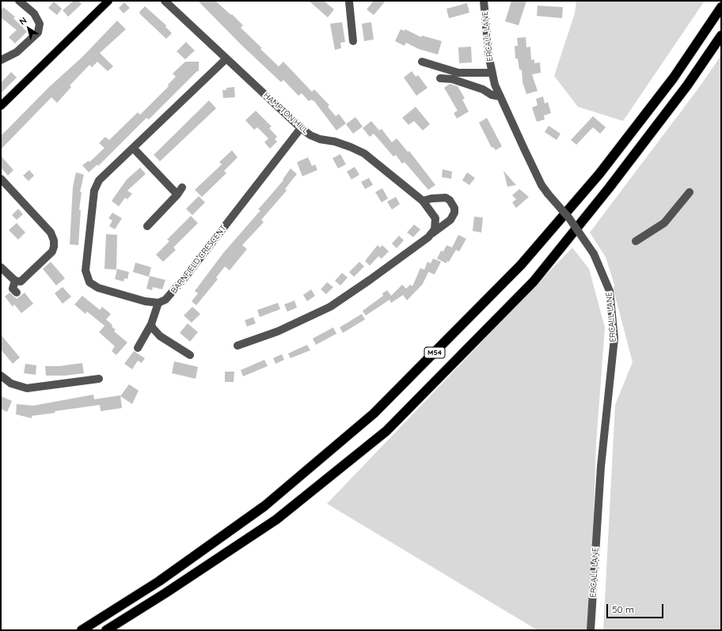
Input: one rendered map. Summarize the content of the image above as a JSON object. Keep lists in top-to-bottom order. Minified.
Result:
{"streets":{"highway":["M54"],"street":["ERCALL LANE","HAMPTON HILL","BARNFIELD CRESCENT"]},"crossings":[["HAMPTON HILL","BARNFIELD CRESCENT"]],"scale_bar":"50 m","north":"top left"}
